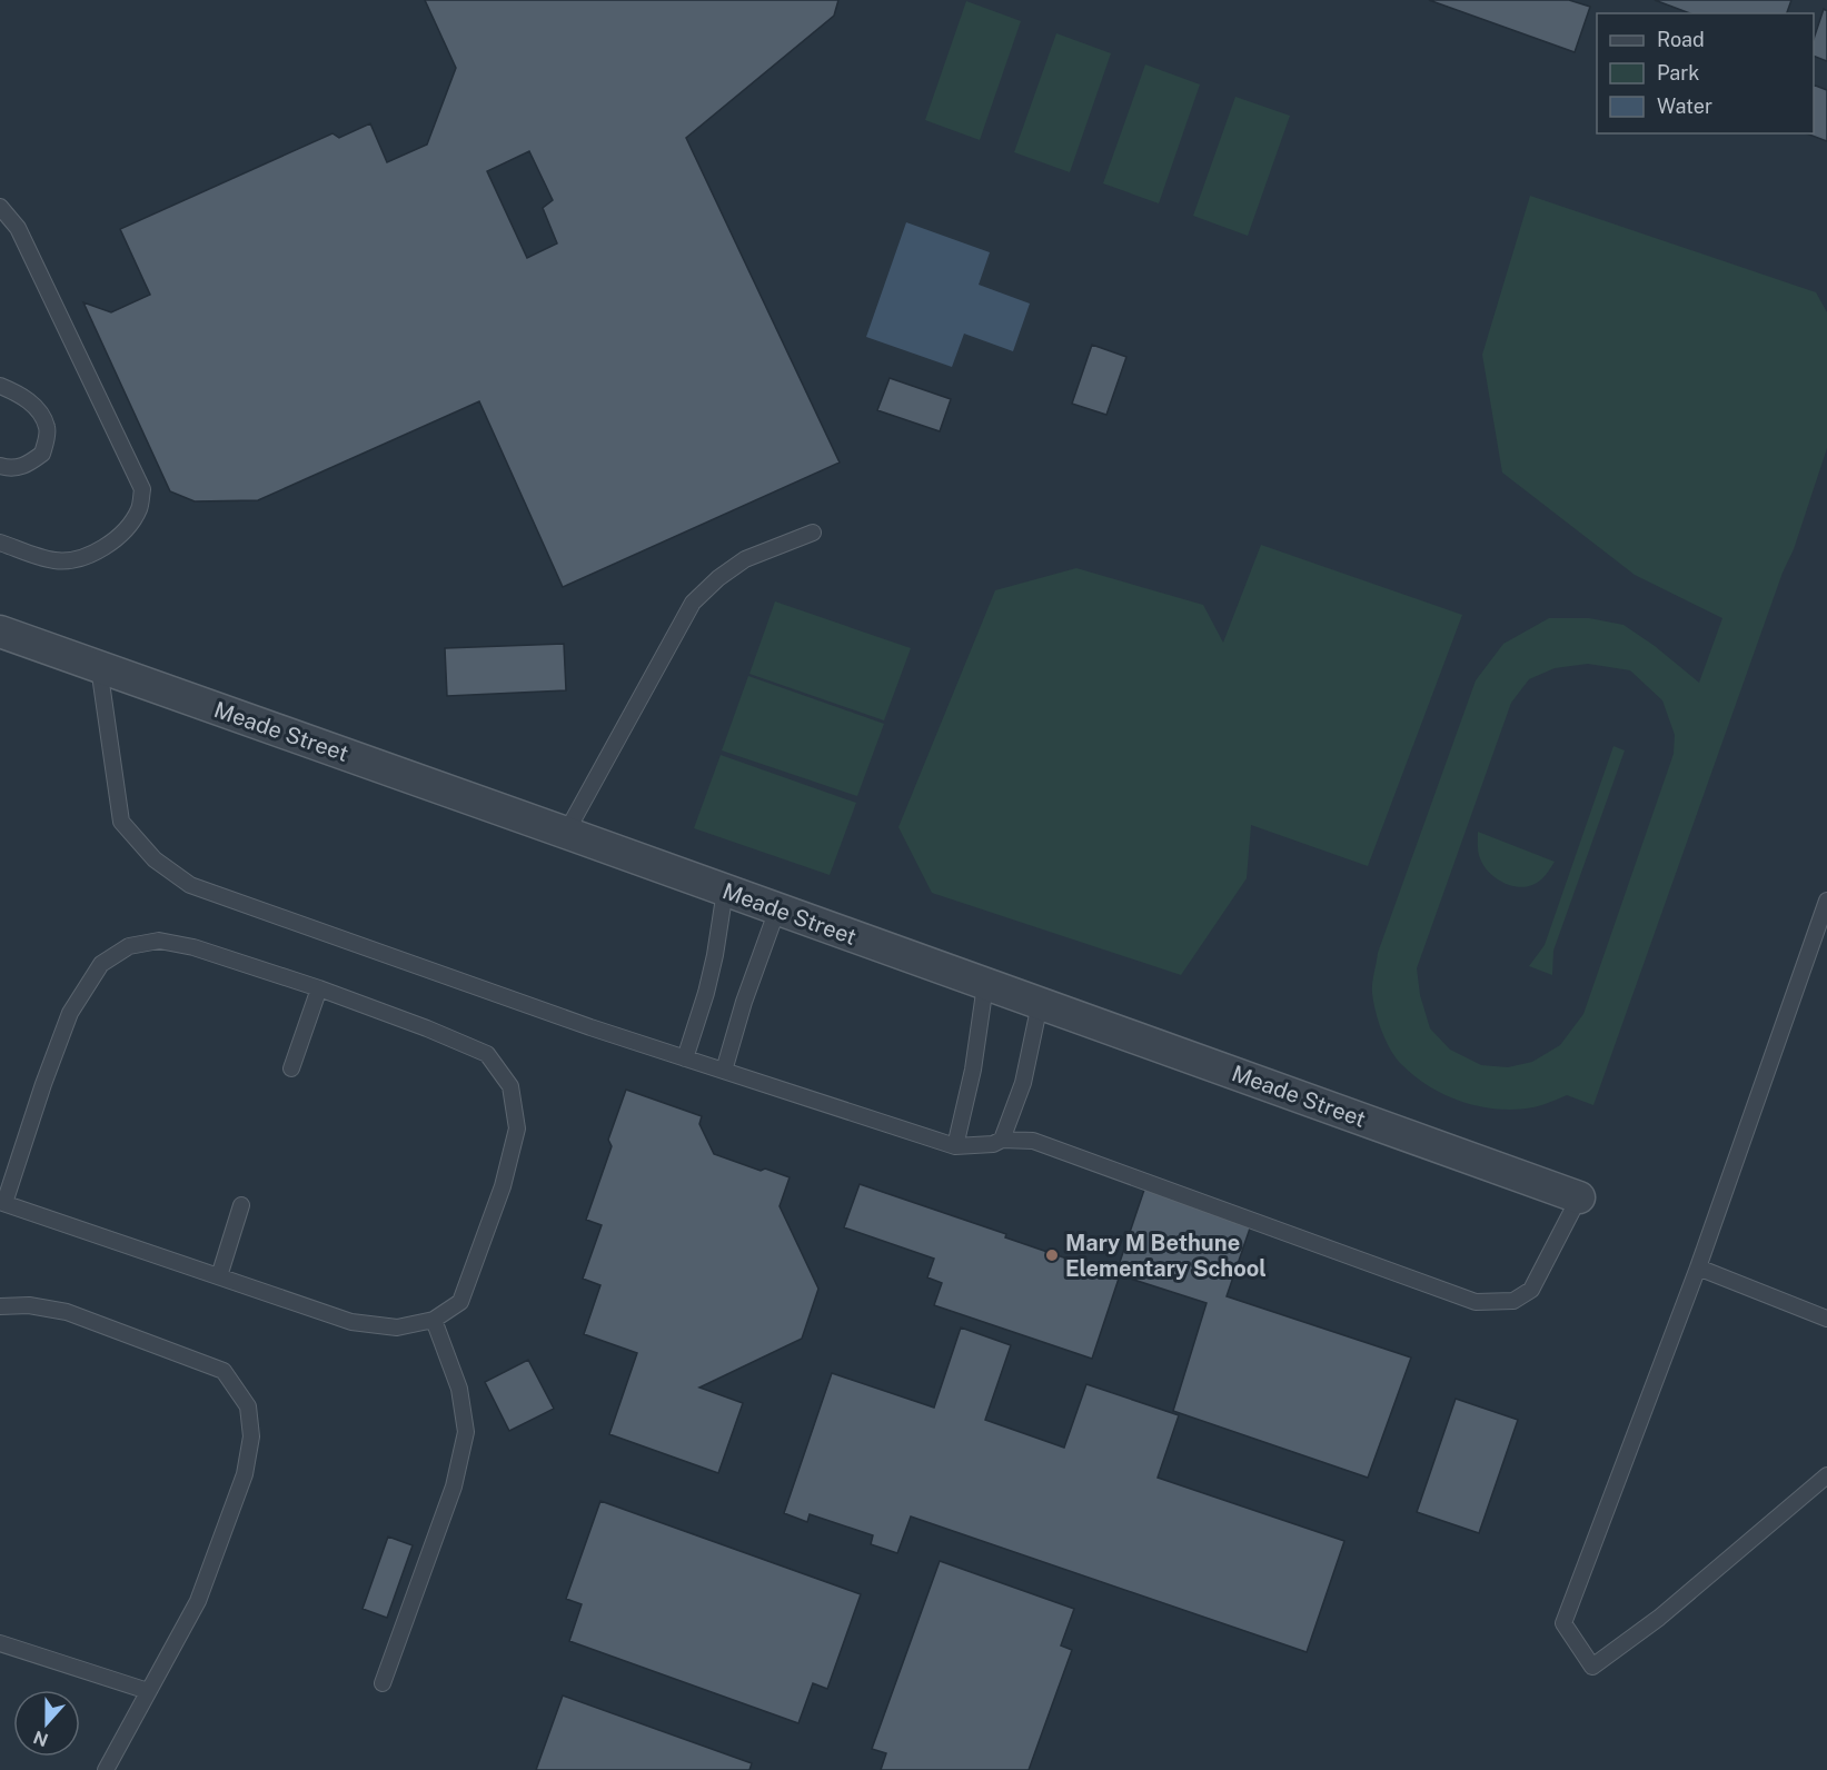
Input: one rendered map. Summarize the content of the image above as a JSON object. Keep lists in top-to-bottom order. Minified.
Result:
{"streets":{"street":["Meade Street"]},"places":["Mary M Bethune Elementary School"],"legend":["Road","Park","Water"],"north":"bottom"}
